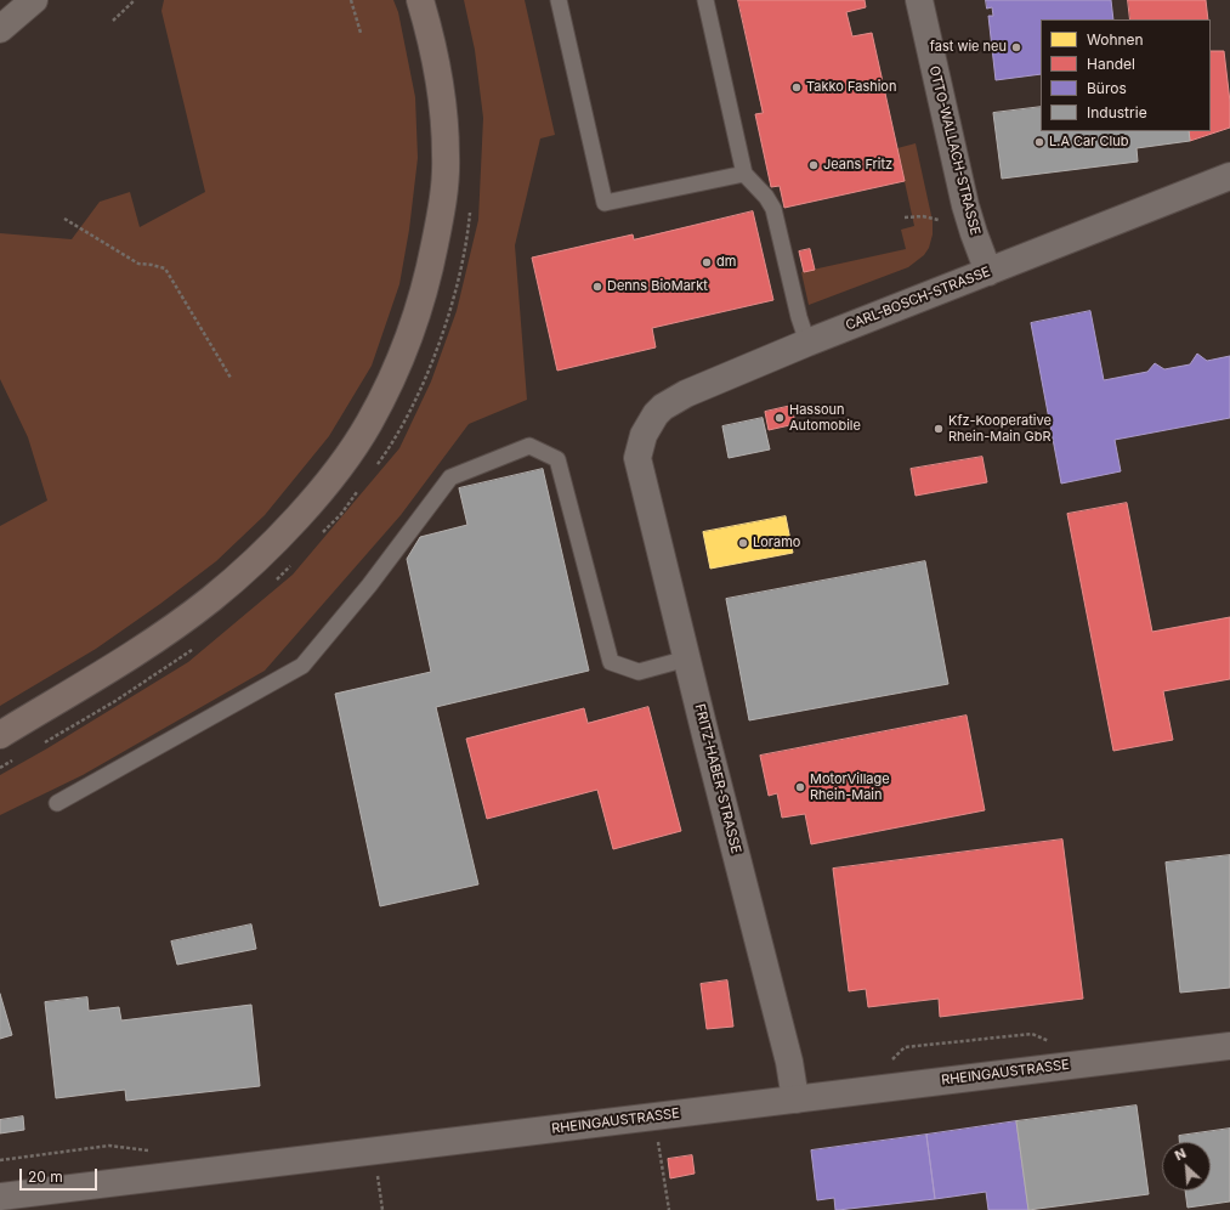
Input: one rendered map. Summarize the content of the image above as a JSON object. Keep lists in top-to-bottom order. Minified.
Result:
{"streets":{"street":["OTTO-WALLACH-STRASSE","CARL-BOSCH-STRASSE","FRITZ-HABER-STRASSE","RHEINGAUSTRASSE"]},"crossings":[["OTTO-WALLACH-STRASSE","CARL-BOSCH-STRASSE"],["CARL-BOSCH-STRASSE","FRITZ-HABER-STRASSE"],["FRITZ-HABER-STRASSE","RHEINGAUSTRASSE"]],"places":["fast wie neu","Takko Fashion","L.A Car Club","Jeans Fritz","dm","Denns BioMarkt","Hassoun Automobile","Kfz-Kooperative Rhein-Main GbR","Loramo","MotorVillage Rhein-Main"],"legend":["Wohnen","Handel","Büros","Industrie"],"scale_bar":"20 m","north":"top left"}
